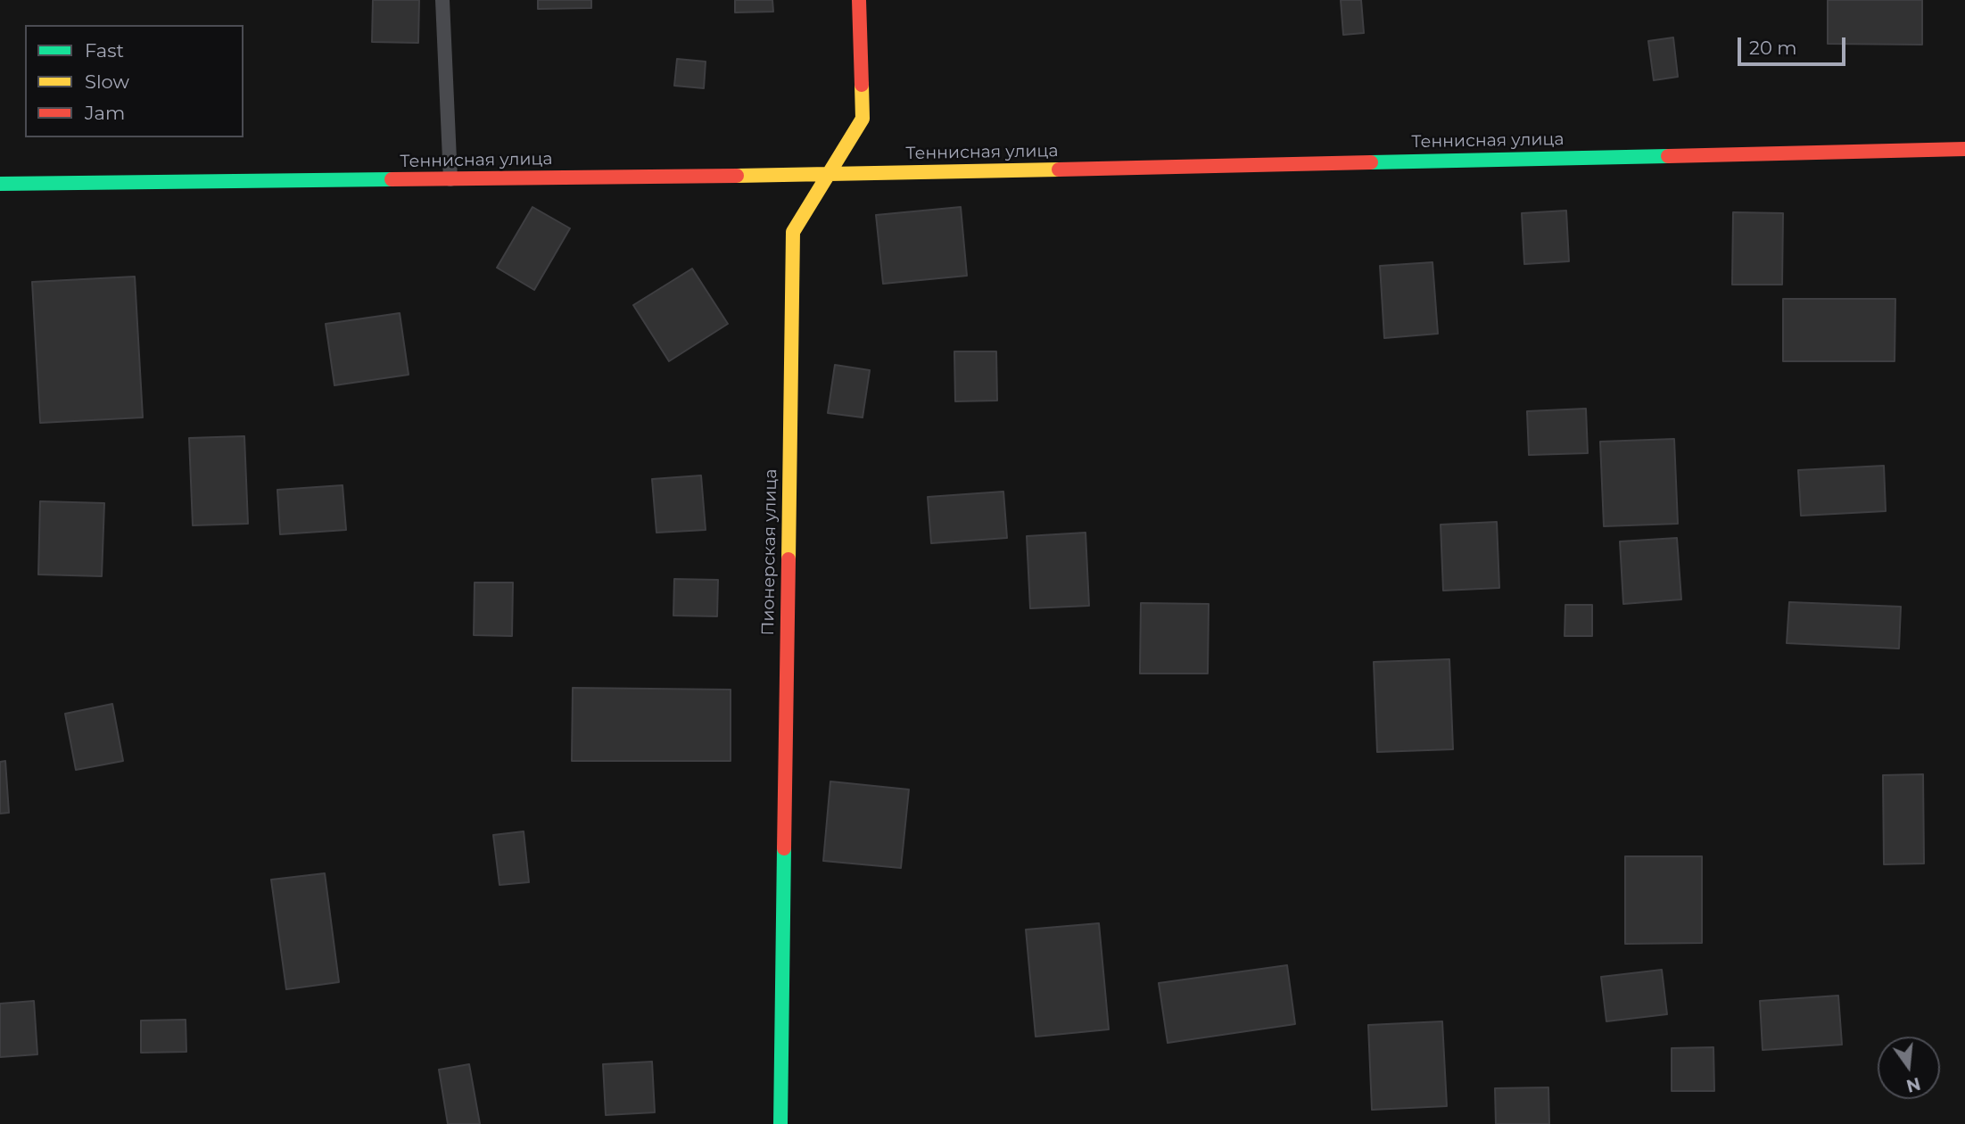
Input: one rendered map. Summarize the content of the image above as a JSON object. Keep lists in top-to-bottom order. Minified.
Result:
{"streets":{"street":["Теннисная улица","Пионерская улица"]},"crossings":[["Теннисная улица","Пионерская улица"]],"legend":["Fast","Slow","Jam"],"scale_bar":"20 m","north":"bottom"}
